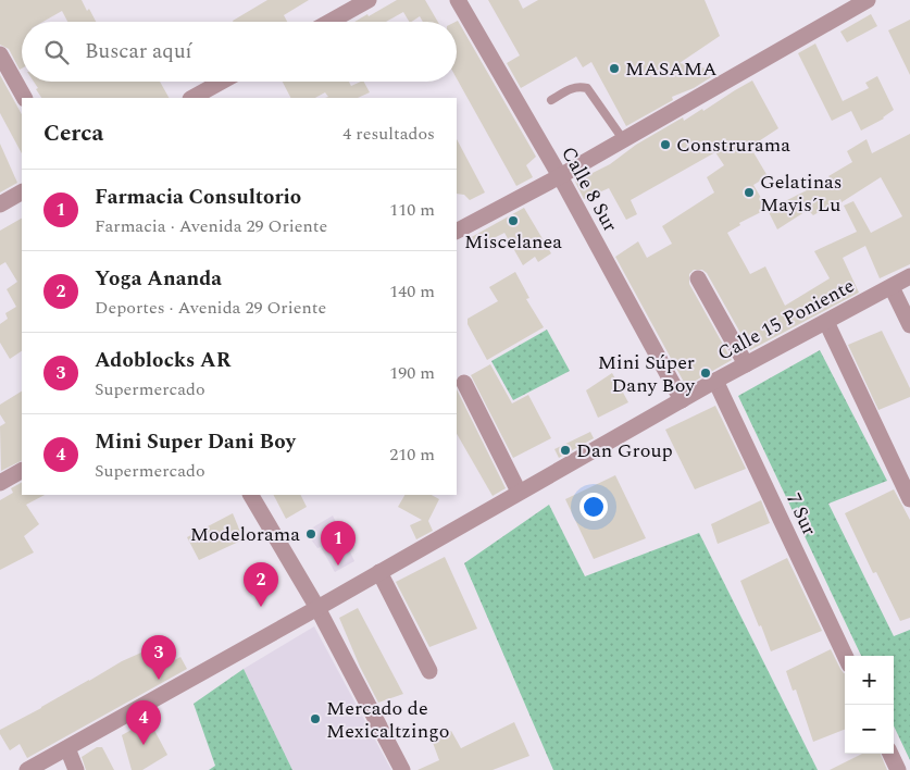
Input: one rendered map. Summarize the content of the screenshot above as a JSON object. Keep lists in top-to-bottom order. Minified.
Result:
{"streets":{"street":["Calle 8 Sur","Calle 15 Poniente","7 Sur"]},"crossings":[["Calle 8 Sur","Calle 15 Poniente"],["Calle 15 Poniente","7 Sur"]],"places":["MASAMA","Construrama","Gelatinas Mayis´Lu","Miscelanea","Mini Súper Dany Boy","Dan Group","Modelorama","Mercado de Mexicaltzingo"],"page":{"search":"Buscar aquí","heading":["Cerca","4 resultados"],"list":[{"mark":"1","name":"Farmacia Consultorio","note":"Farmacia · Avenida 29 Oriente","value":"110 m"},{"mark":"2","name":"Yoga Ananda","note":"Deportes · Avenida 29 Oriente","value":"140 m"},{"mark":"3","name":"Adoblocks AR","note":"Supermercado","value":"190 m"},{"mark":"4","name":"Mini Super Dani Boy","note":"Supermercado","value":"210 m"}],"pins":["1","2","3","4"],"map_buttons":["+","−"]}}
